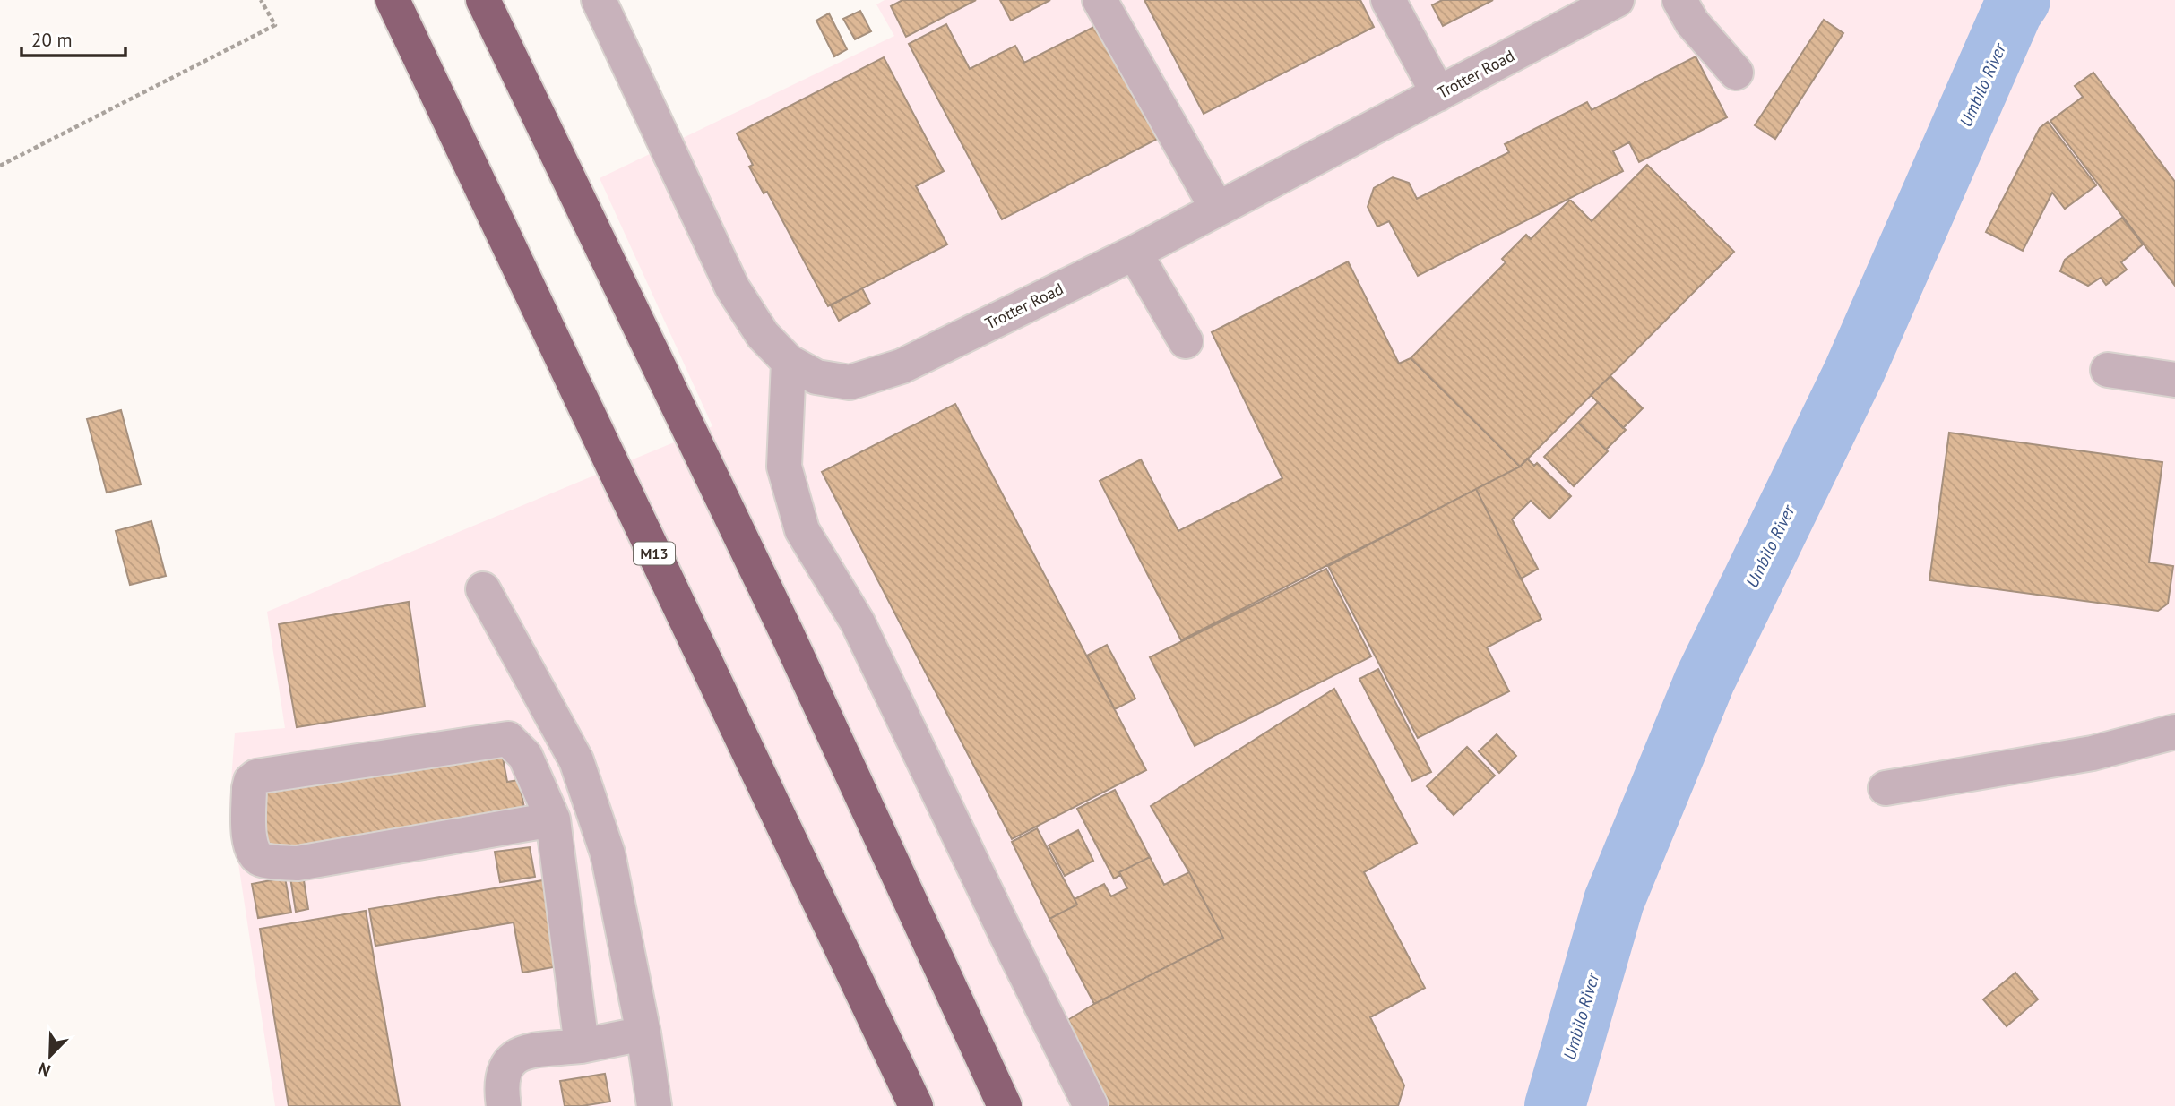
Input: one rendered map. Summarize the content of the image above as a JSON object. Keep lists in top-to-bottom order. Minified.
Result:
{"streets":{"highway":["M13"],"lane":["Trotter Road"]},"water":["Umbilo River"],"scale_bar":"20 m","north":"bottom left"}
